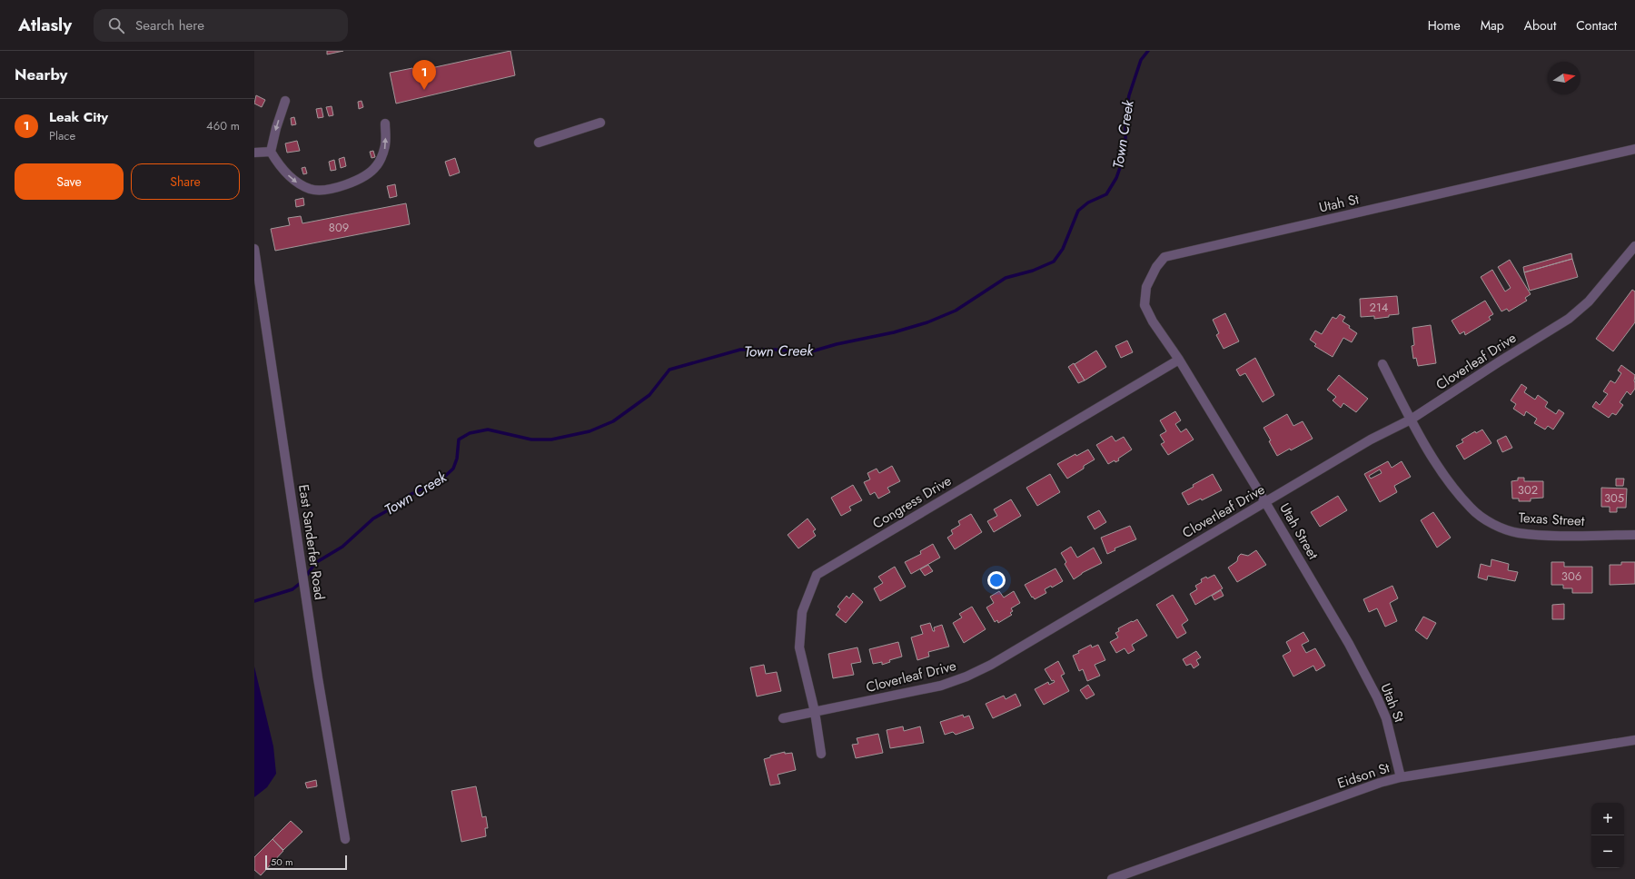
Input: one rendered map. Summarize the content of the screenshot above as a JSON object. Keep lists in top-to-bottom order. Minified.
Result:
{"streets":{"street":["Utah St","Cloverleaf Drive","Congress Drive","Texas Street","Utah Street","East Sanderfer Road","Eidson St"]},"crossings":[["Utah St","Congress Drive"],["Utah St","Utah Street"],["Utah St","Eidson St"],["Cloverleaf Drive","Congress Drive"],["Cloverleaf Drive","Texas Street"],["Cloverleaf Drive","Utah Street"],["Congress Drive","Utah Street"]],"water":["Town Creek"],"house_numbers":["809","214","302","305","306"],"scale_bar":"50 m","north":"right","page":{"header":"Atlasly","search":"Search here","nav":["Home","Map","About","Contact"],"heading":"Nearby","pins":"1","list":[{"mark":"1","name":"Leak City","note":"Place","value":"460 m"}],"buttons":["Save","Share"],"map_buttons":["+","−"],"scale":"50 m"}}
